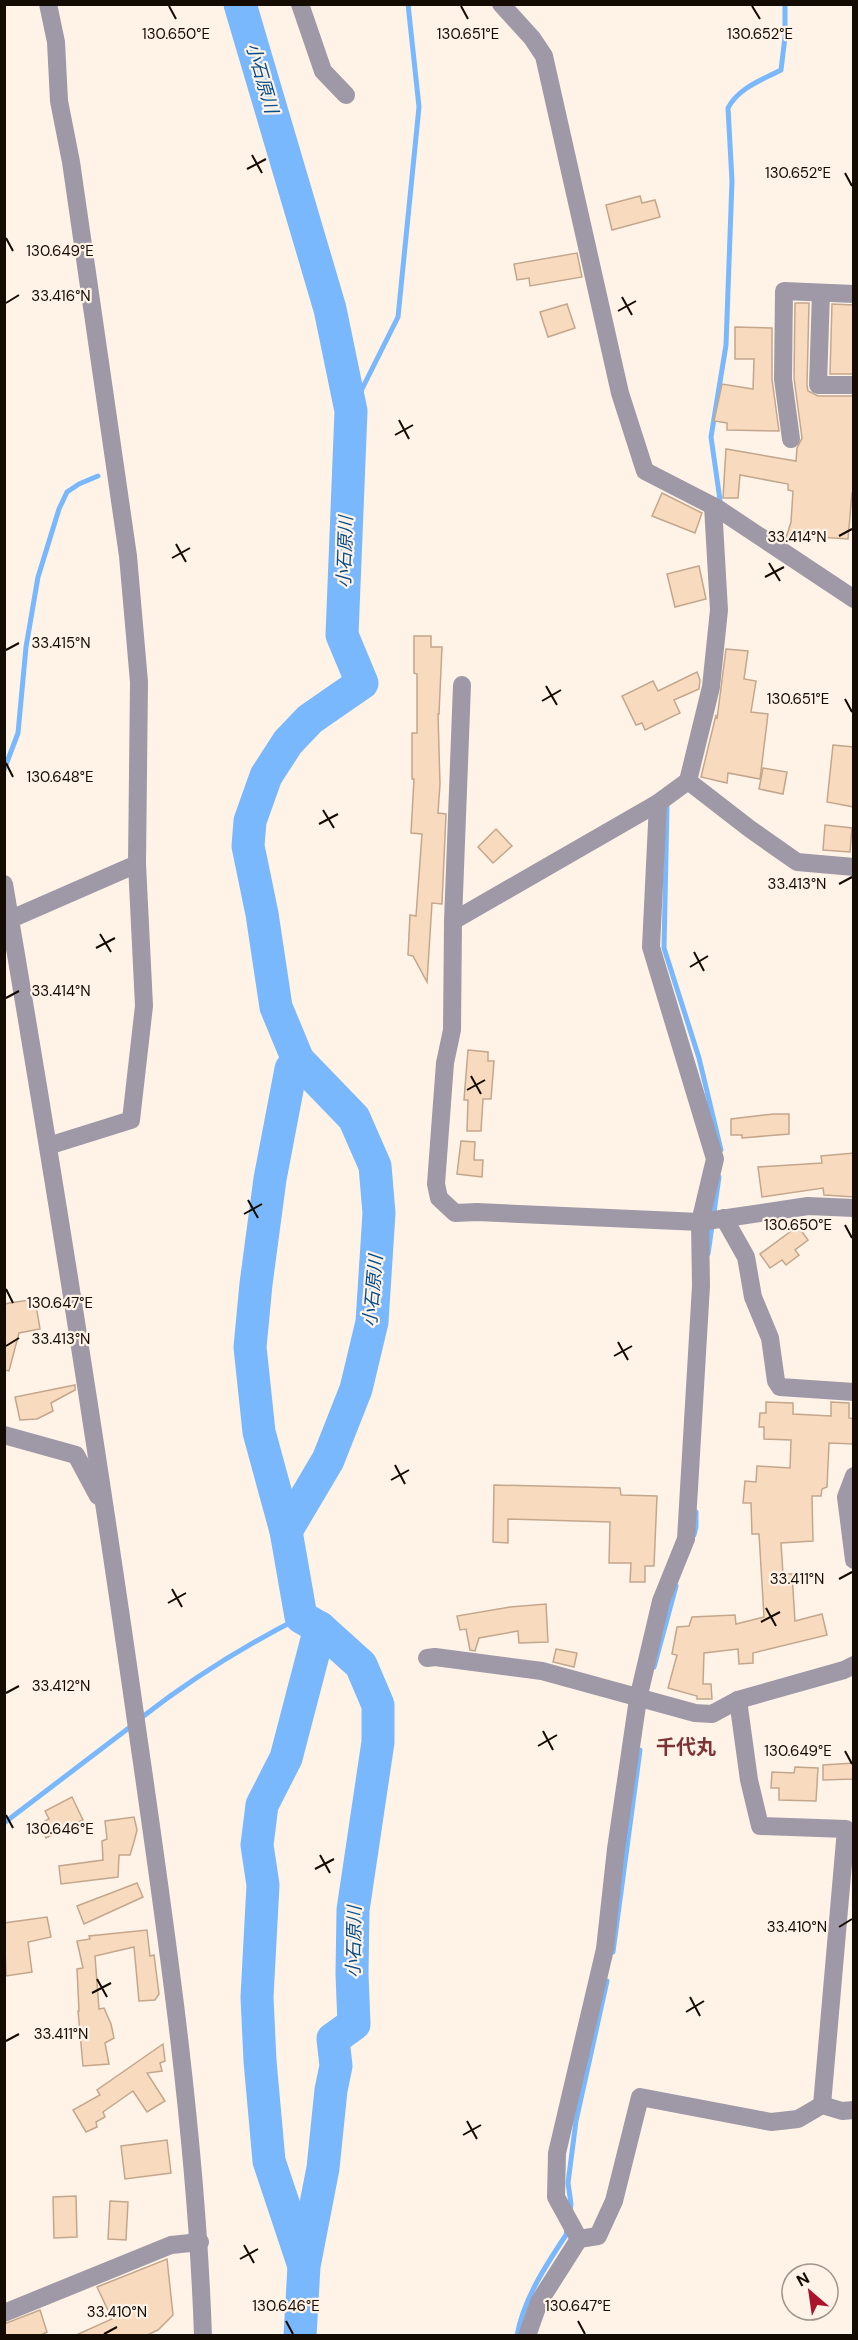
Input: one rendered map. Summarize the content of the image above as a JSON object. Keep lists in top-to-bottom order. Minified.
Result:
{"districts":["千代丸"],"water":["小石原川"],"north":"top left","coordinates":["130.650°E","130.651°E","130.652°E","130.649°E","33.416°N","33.414°N","33.415°N","130.648°E","33.413°N","130.647°E","33.411°N","33.412°N","130.646°E","33.410°N"]}
